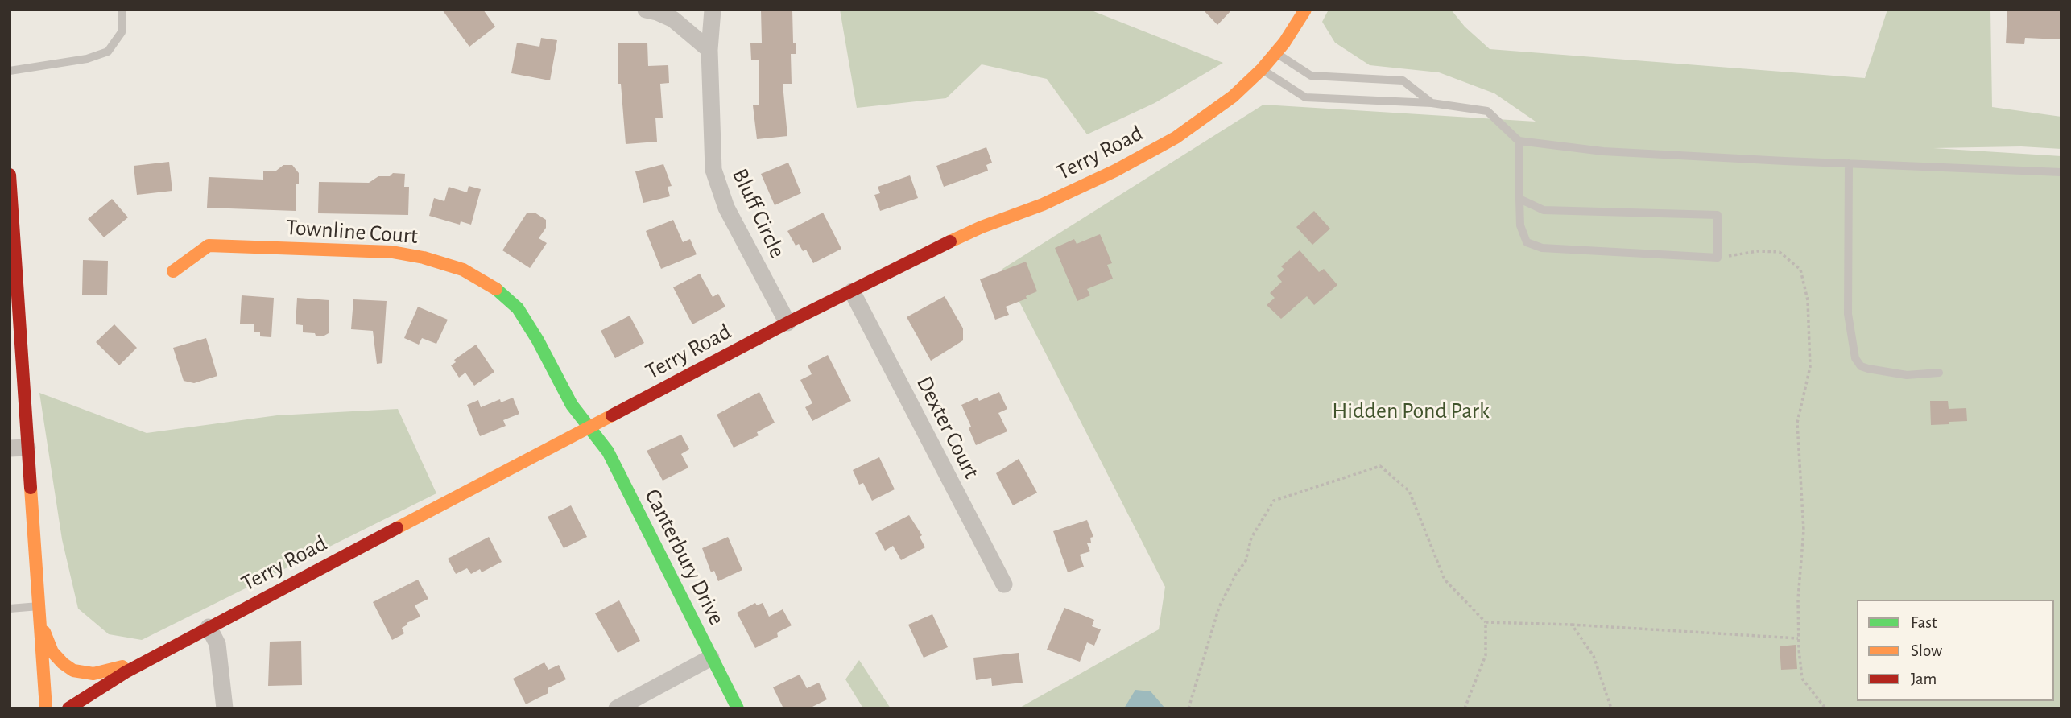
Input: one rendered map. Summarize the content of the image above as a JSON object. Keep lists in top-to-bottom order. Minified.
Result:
{"streets":{"street":["Terry Road","Bluff Circle","Townline Court","Dexter Court","Canterbury Drive"]},"crossings":[["Terry Road","Bluff Circle"],["Terry Road","Townline Court"],["Terry Road","Dexter Court"],["Terry Road","Canterbury Drive"],["Townline Court","Canterbury Drive"]],"parks":["Hidden Pond Park"],"legend":["Fast","Slow","Jam"]}
